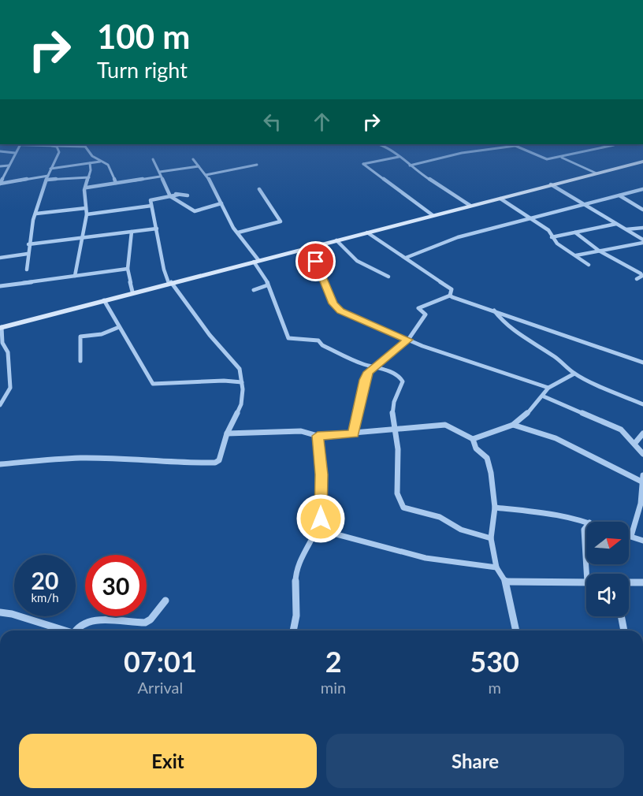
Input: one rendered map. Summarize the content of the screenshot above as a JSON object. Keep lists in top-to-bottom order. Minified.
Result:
{"north":"right","page":{"turn":["100 m","Turn right"],"speed":"20 km/h","limit":"30","eta":["07:01","Arrival","2","min","530","m"],"buttons":["Exit","Share"]}}
